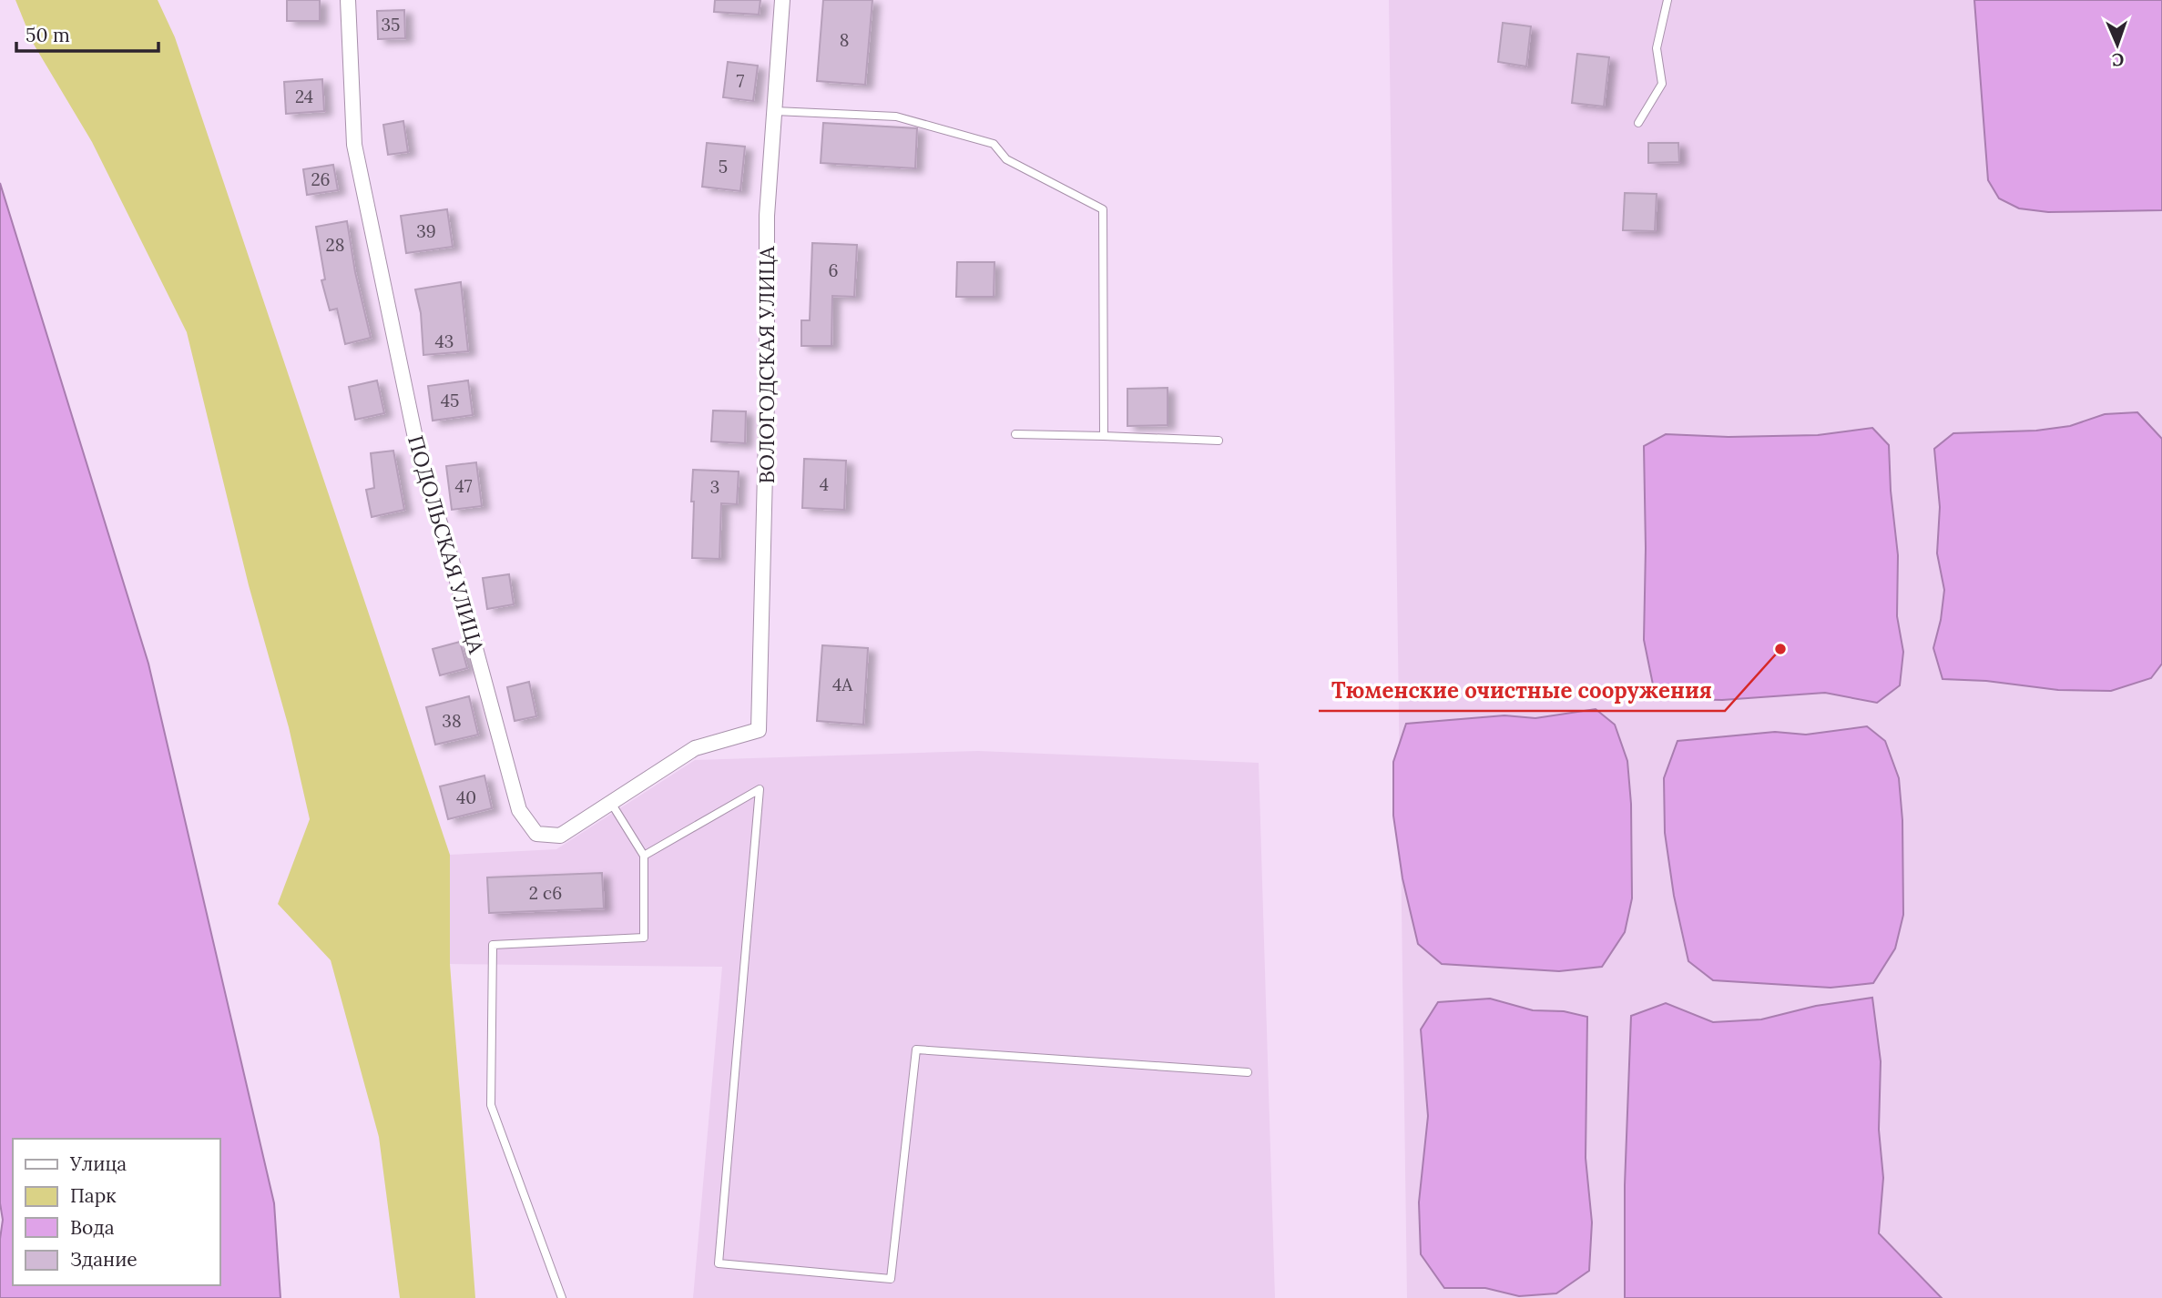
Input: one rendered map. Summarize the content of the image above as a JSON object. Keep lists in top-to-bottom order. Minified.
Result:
{"streets":{"street":["ВОЛОГОДСКАЯ УЛИЦА","ПОДОЛЬСКАЯ УЛИЦА"]},"crossings":[["ВОЛОГОДСКАЯ УЛИЦА","ПОДОЛЬСКАЯ УЛИЦА"]],"places":["Тюменские очистные сооружения"],"house_numbers":["35","8","7","24","5","26","39","28","6","43","45","4","47","3","4А","38","40","2 с6"],"legend":["Улица","Парк","Вода","Здание"],"scale_bar":"50 m","north":"bottom"}
